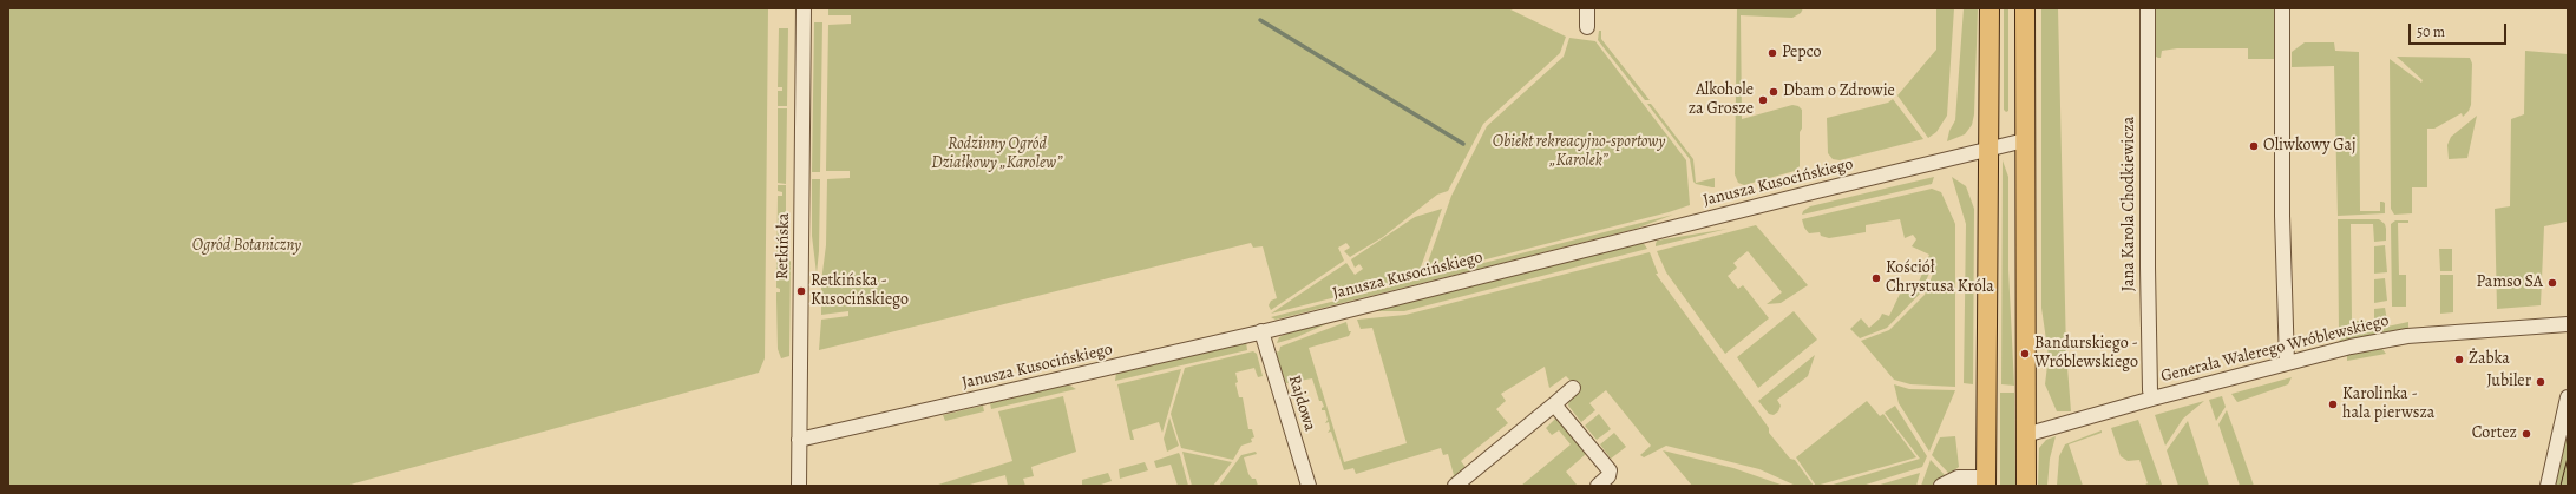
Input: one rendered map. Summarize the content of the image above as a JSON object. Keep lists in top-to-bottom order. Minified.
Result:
{"streets":{"street":["Janusza Kusocińskiego","Jana Karola Chodkiewicza","Retkińska","Generała Walerego Wróblewskiego","Rajdowa"]},"crossings":[["Janusza Kusocińskiego","Retkińska"],["Janusza Kusocińskiego","Rajdowa"],["Jana Karola Chodkiewicza","Generała Walerego Wróblewskiego"]],"parks":["Obiekt rekreacyjno-sportowy „Karolek”","Rodzinny Ogród Działkowy „Karolew”","Ogród Botaniczny"],"places":["Pepco","Dbam o Zdrowie","Alkohole za Grosze","Oliwkowy Gaj","Kościół Chrystusa Króla","Pamso SA","Retkińska - Kusocińskiego","Bandurskiego - Wróblewskiego","Żabka","Jubiler","Karolinka - hala pierwsza","Cortez"],"scale_bar":"50 m"}
